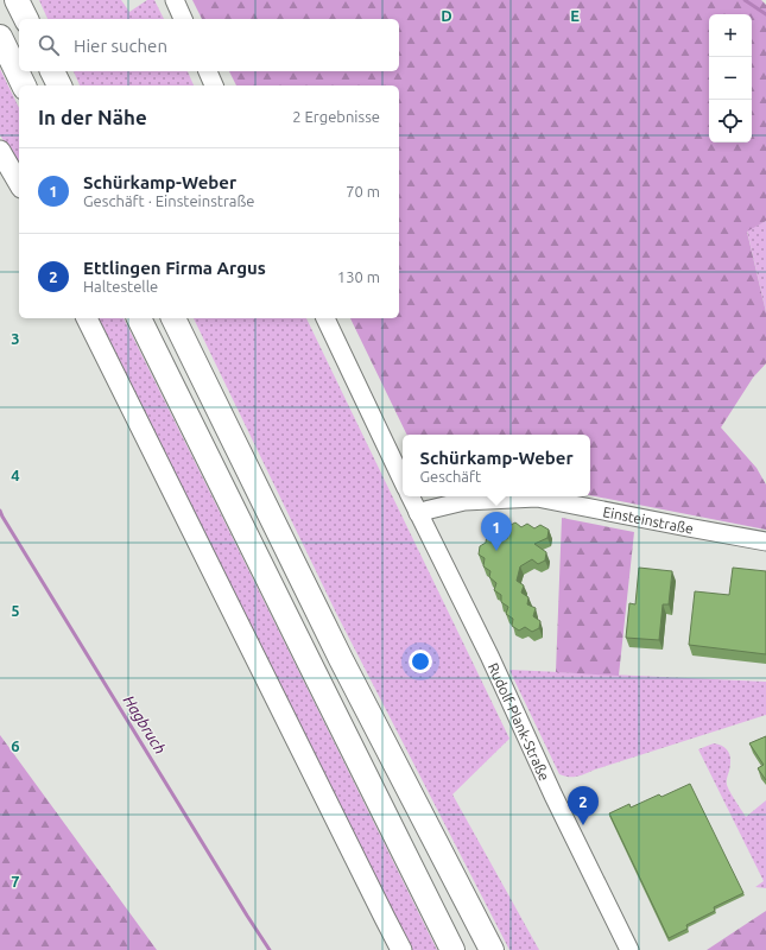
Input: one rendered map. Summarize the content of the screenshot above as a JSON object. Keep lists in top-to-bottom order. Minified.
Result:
{"streets":{"main road":["Einsteinstraße","Rudolf-Plank-Straße"]},"crossings":[["Einsteinstraße","Rudolf-Plank-Straße"]],"water":["Hagbruch"],"page":{"map_buttons":["+","−"],"search":"Hier suchen","heading":["In der Nähe","2 Ergebnisse"],"list":[{"mark":"1","name":"Schürkamp-Weber","note":"Geschäft · Einsteinstraße","value":"70 m"},{"mark":"2","name":"Ettlingen Firma Argus","note":"Haltestelle","value":"130 m"}],"popup":["Schürkamp-Weber","Geschäft"],"pins":["1","2"]},"grid":{"columns":["D","E"],"rows":["3","4","5","6","7"]}}
